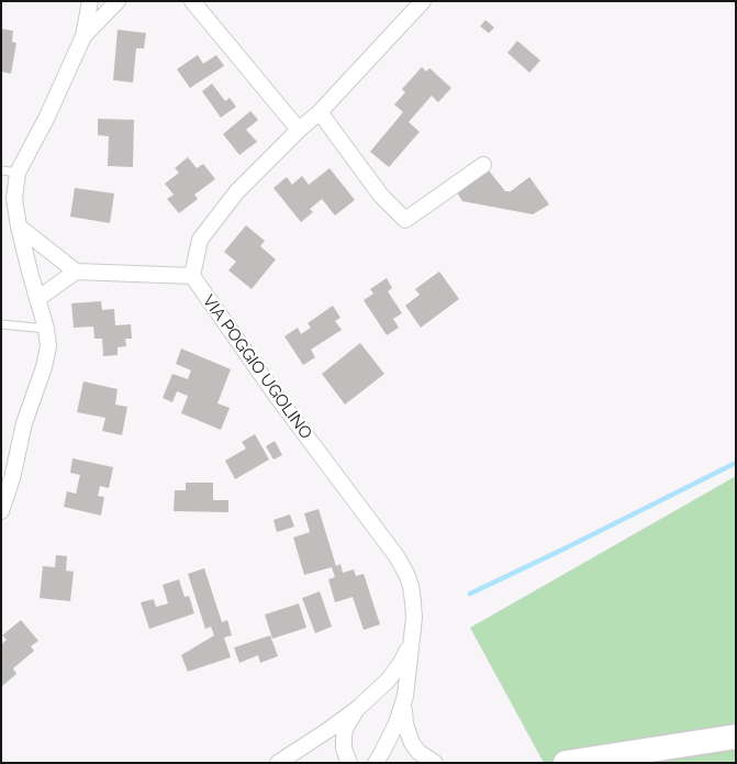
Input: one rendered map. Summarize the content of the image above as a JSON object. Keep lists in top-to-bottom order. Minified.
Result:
{"streets":{"street":["VIA POGGIO UGOLINO"]}}
